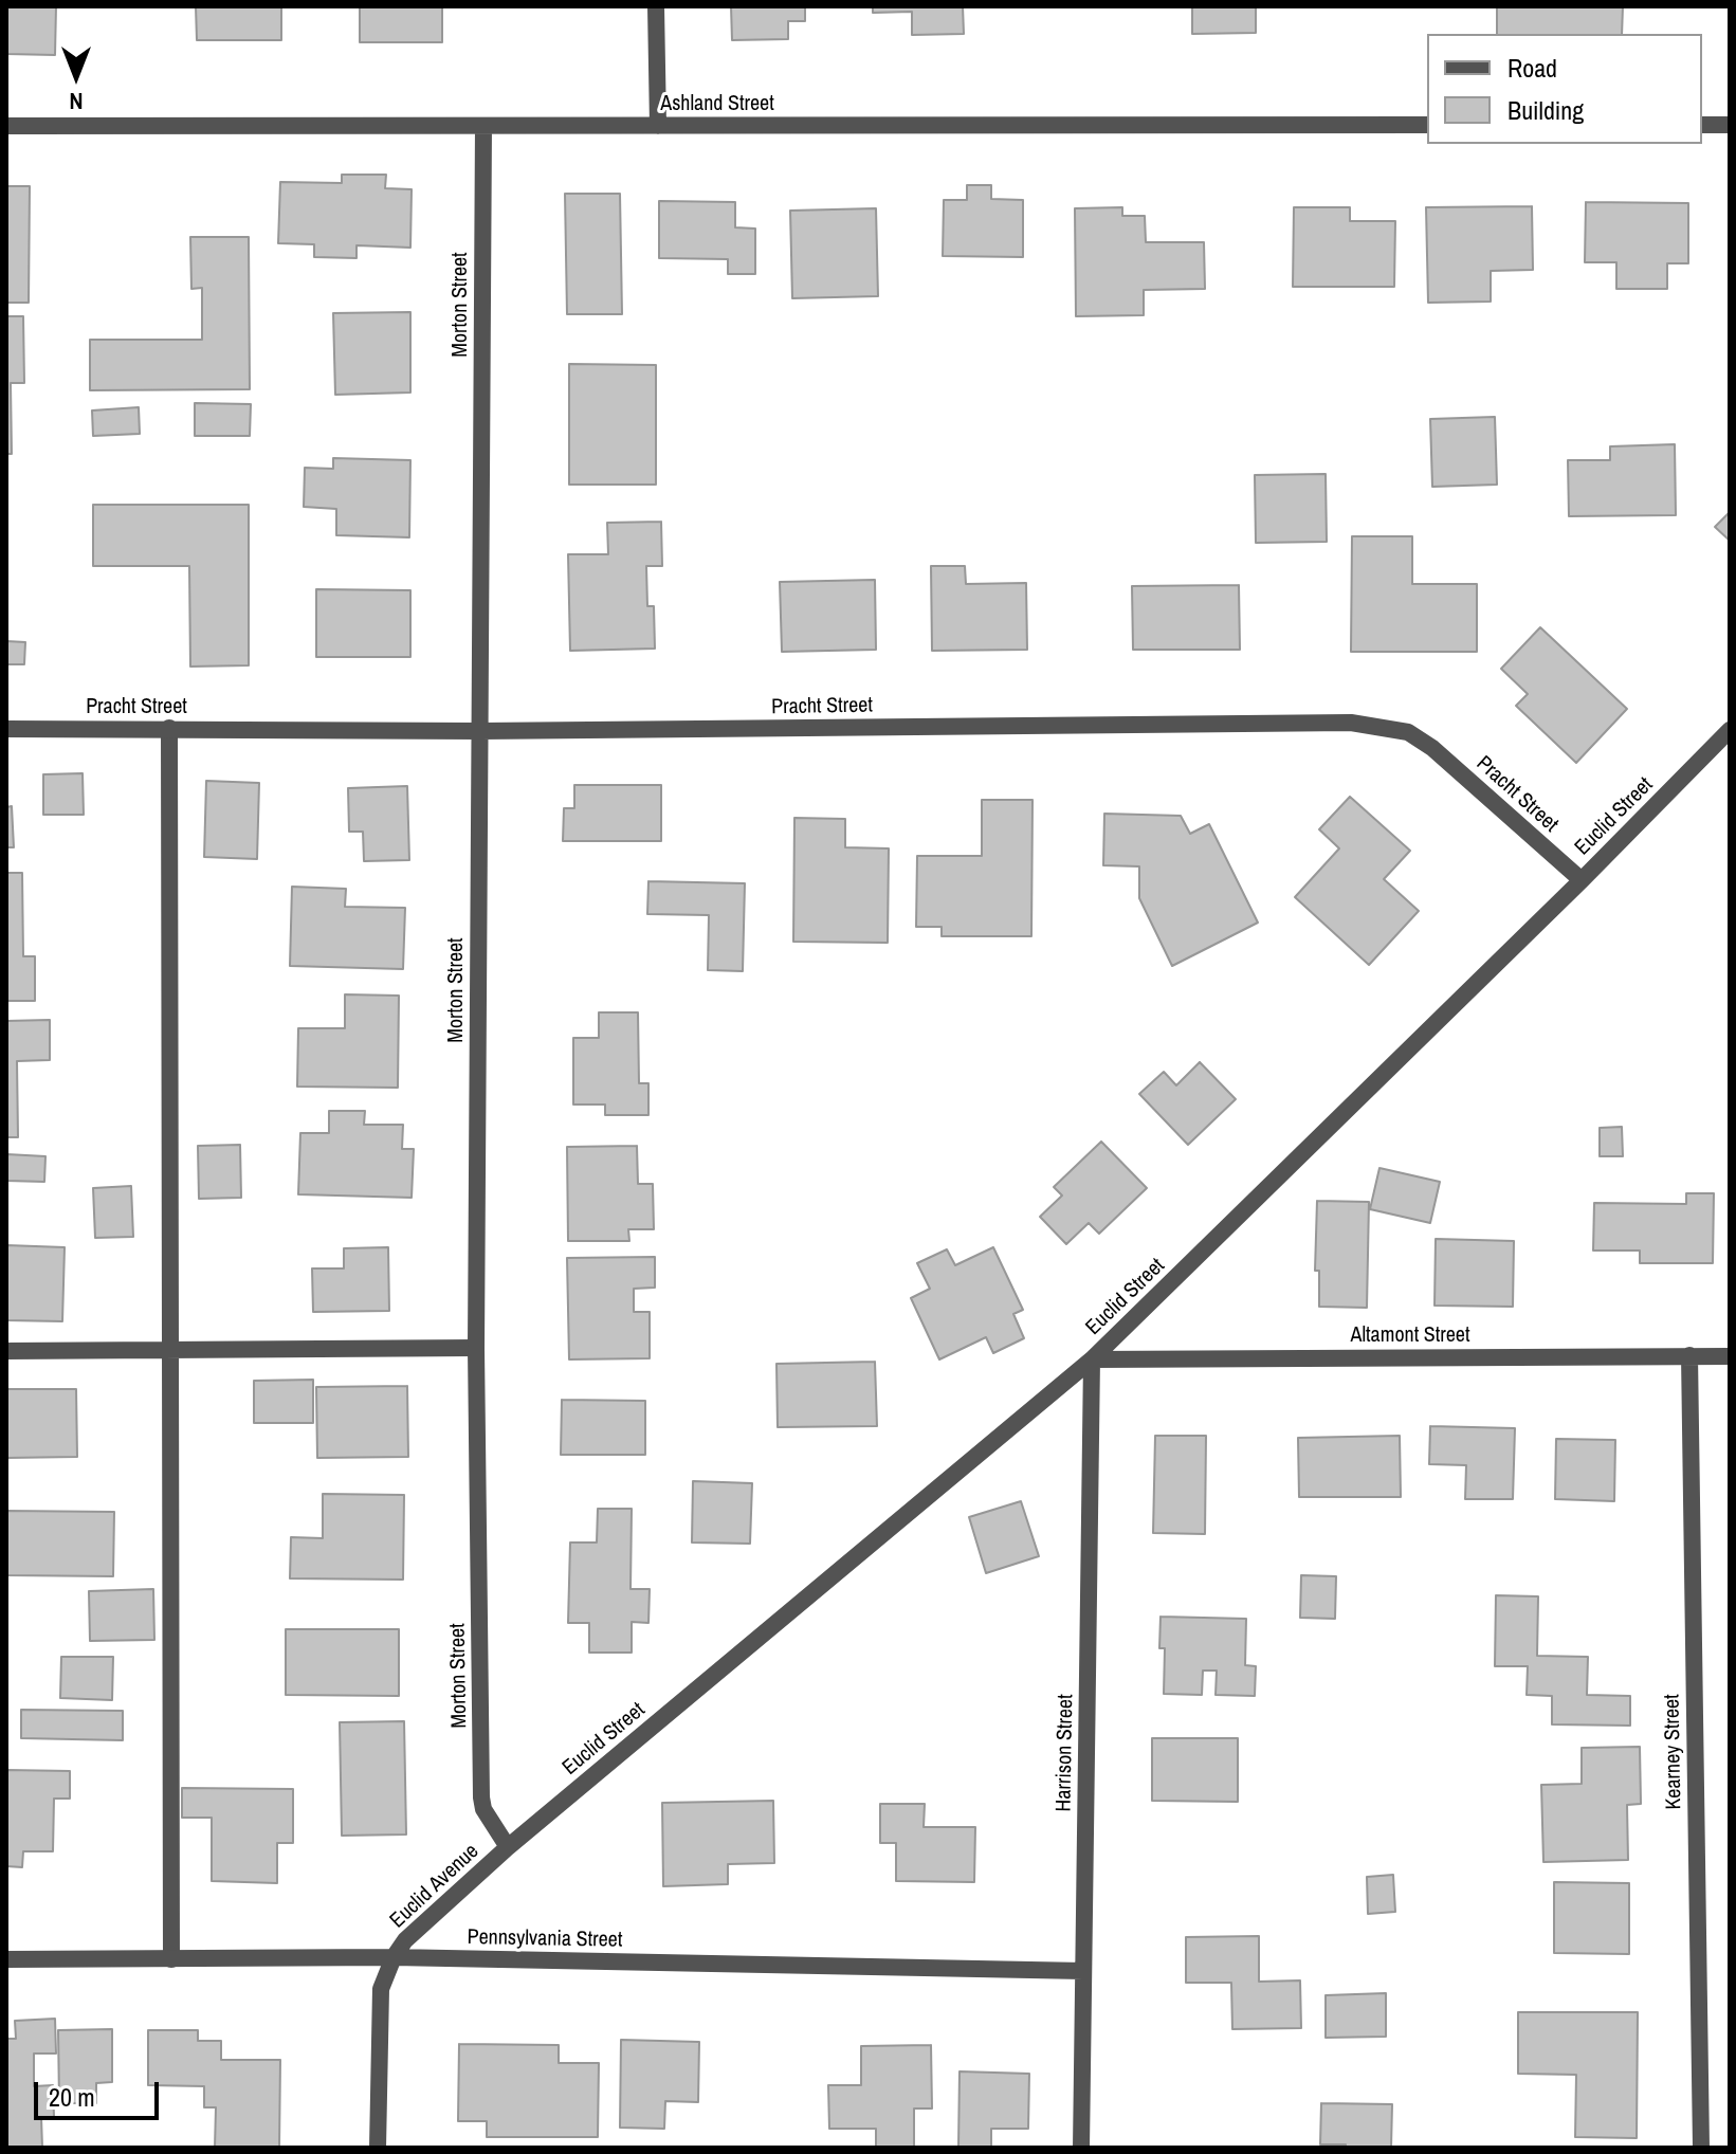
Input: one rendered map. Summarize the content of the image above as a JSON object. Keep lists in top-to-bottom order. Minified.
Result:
{"streets":{"street":["Ashland Street","Morton Street","Pracht Street","Euclid Street","Altamont Street","Kearney Street","Harrison Street","Euclid Avenue","Pennsylvania Street"]},"crossings":[["Ashland Street","Morton Street"],["Morton Street","Pracht Street"],["Morton Street","Euclid Street"],["Morton Street","Euclid Avenue"],["Pracht Street","Euclid Street"],["Euclid Street","Altamont Street"],["Euclid Street","Harrison Street"],["Euclid Street","Euclid Avenue"],["Altamont Street","Kearney Street"],["Altamont Street","Harrison Street"],["Harrison Street","Pennsylvania Street"],["Euclid Avenue","Pennsylvania Street"]],"legend":["Road","Building"],"scale_bar":"20 m","north":"bottom"}
